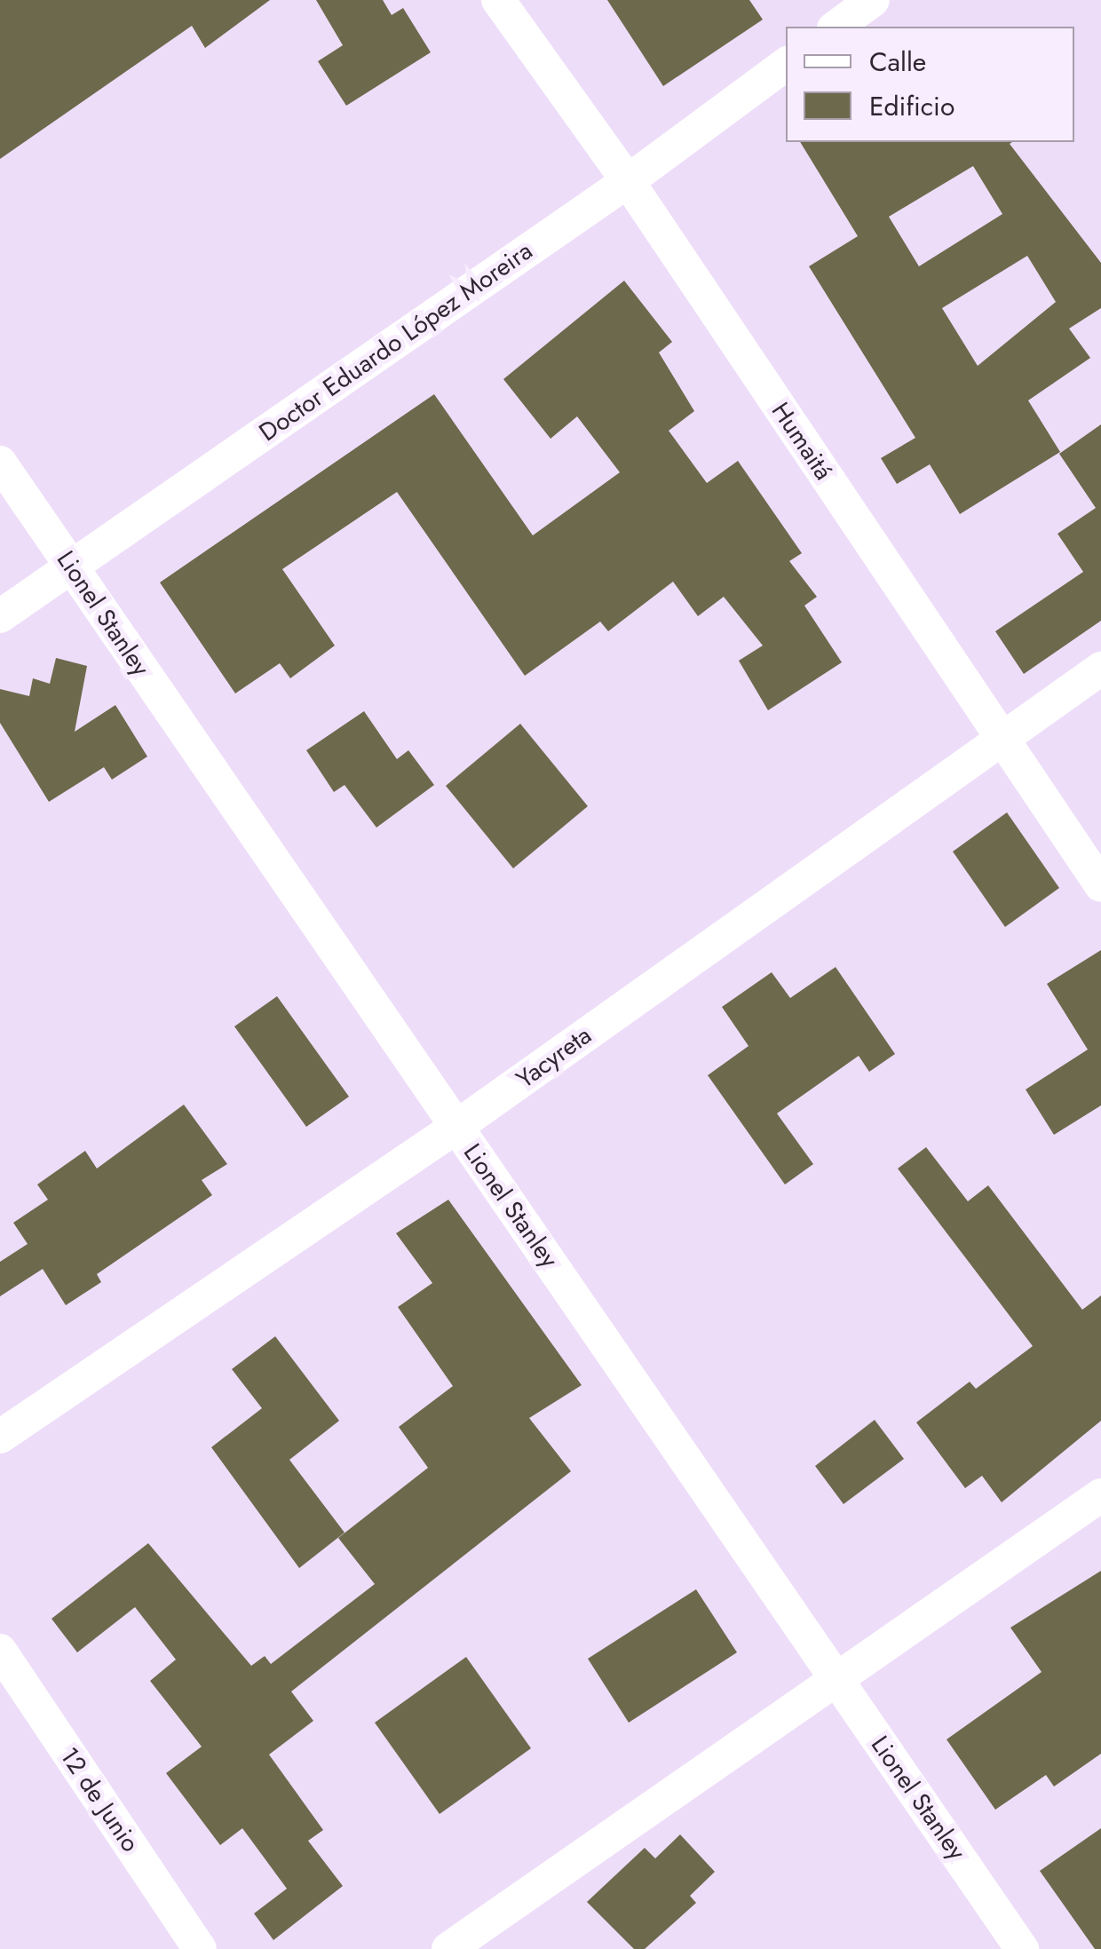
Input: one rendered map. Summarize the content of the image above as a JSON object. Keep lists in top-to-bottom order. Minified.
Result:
{"streets":{"street":["Doctor Eduardo López Moreira","Humaitá","Lionel Stanley","Yacyreta","12 de Junio"]},"crossings":[["Doctor Eduardo López Moreira","Humaitá"],["Doctor Eduardo López Moreira","Lionel Stanley"],["Humaitá","Yacyreta"],["Lionel Stanley","Yacyreta"]],"legend":["Calle","Edificio"]}
